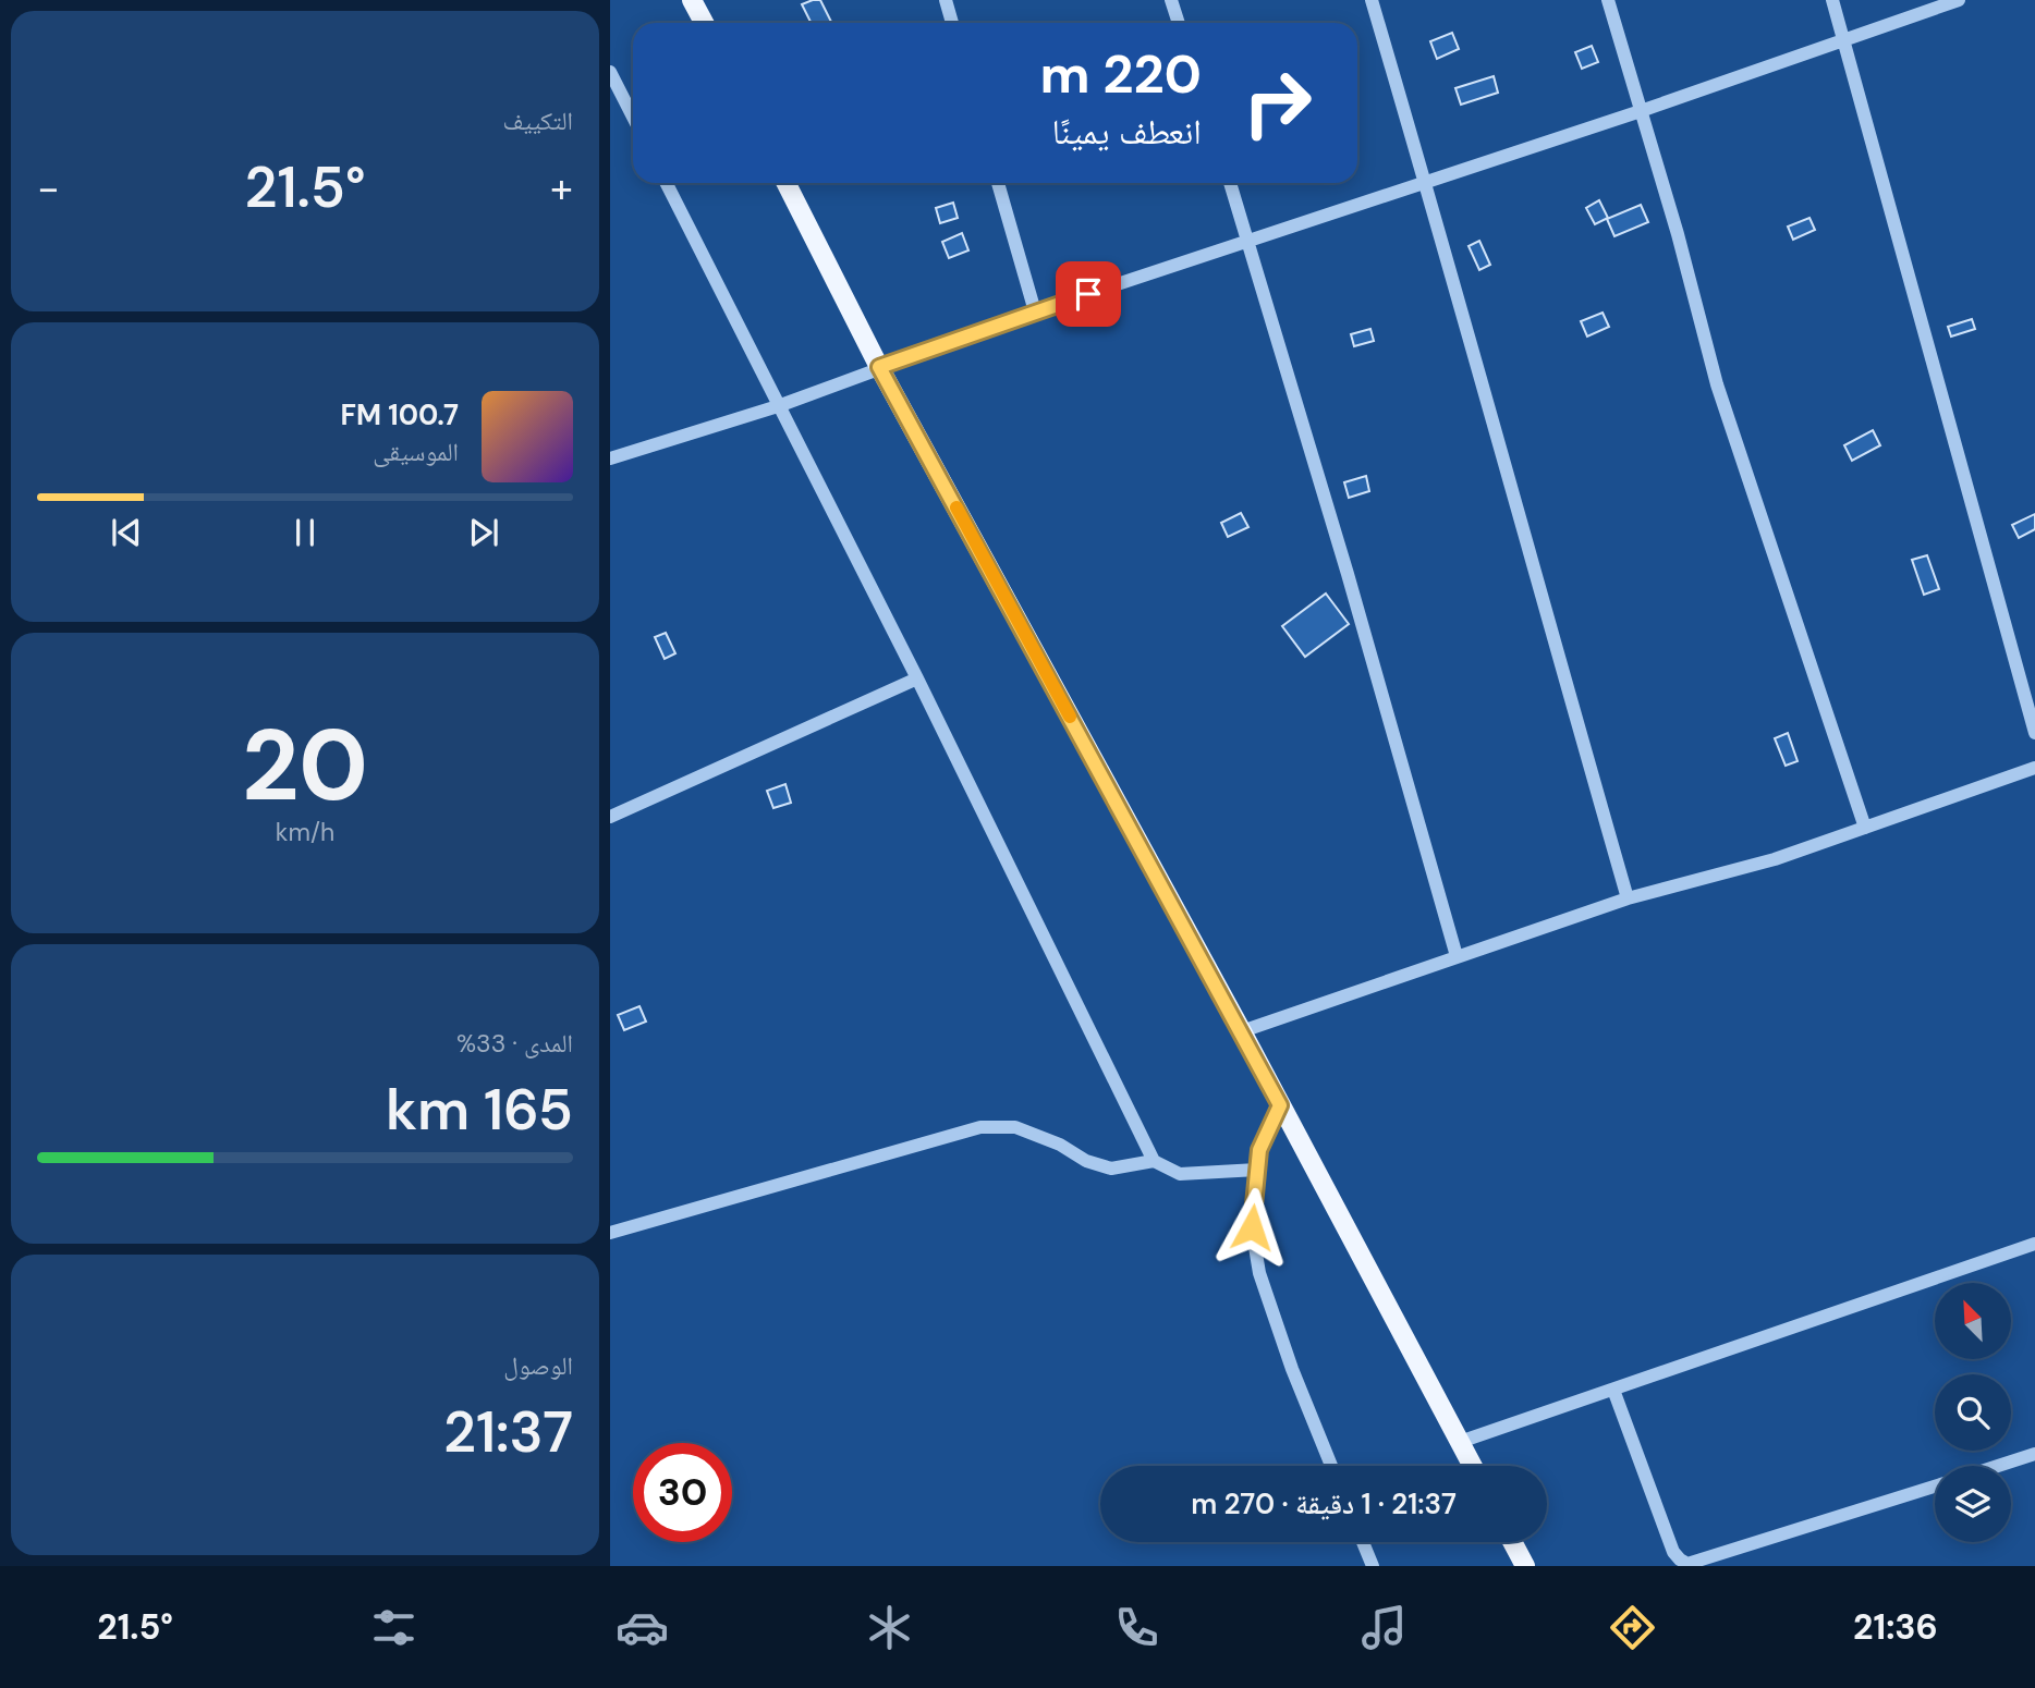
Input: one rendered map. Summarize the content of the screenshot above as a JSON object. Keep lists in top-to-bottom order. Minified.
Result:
{"north":"top left","page":{"tile":["التكييف",["20","km/h"],["المدى · 33%","165 km"],["الوصول","21:37"]],"turn":["220 m","انعطف يمينًا"],"heat":["−","21.5°","+"],"song":["100.7 FM","الموسيقى"],"limit":"30","trip":"21:37 · 1 دقيقة · 270 m","tabs":["21:36","21.5°"]}}
